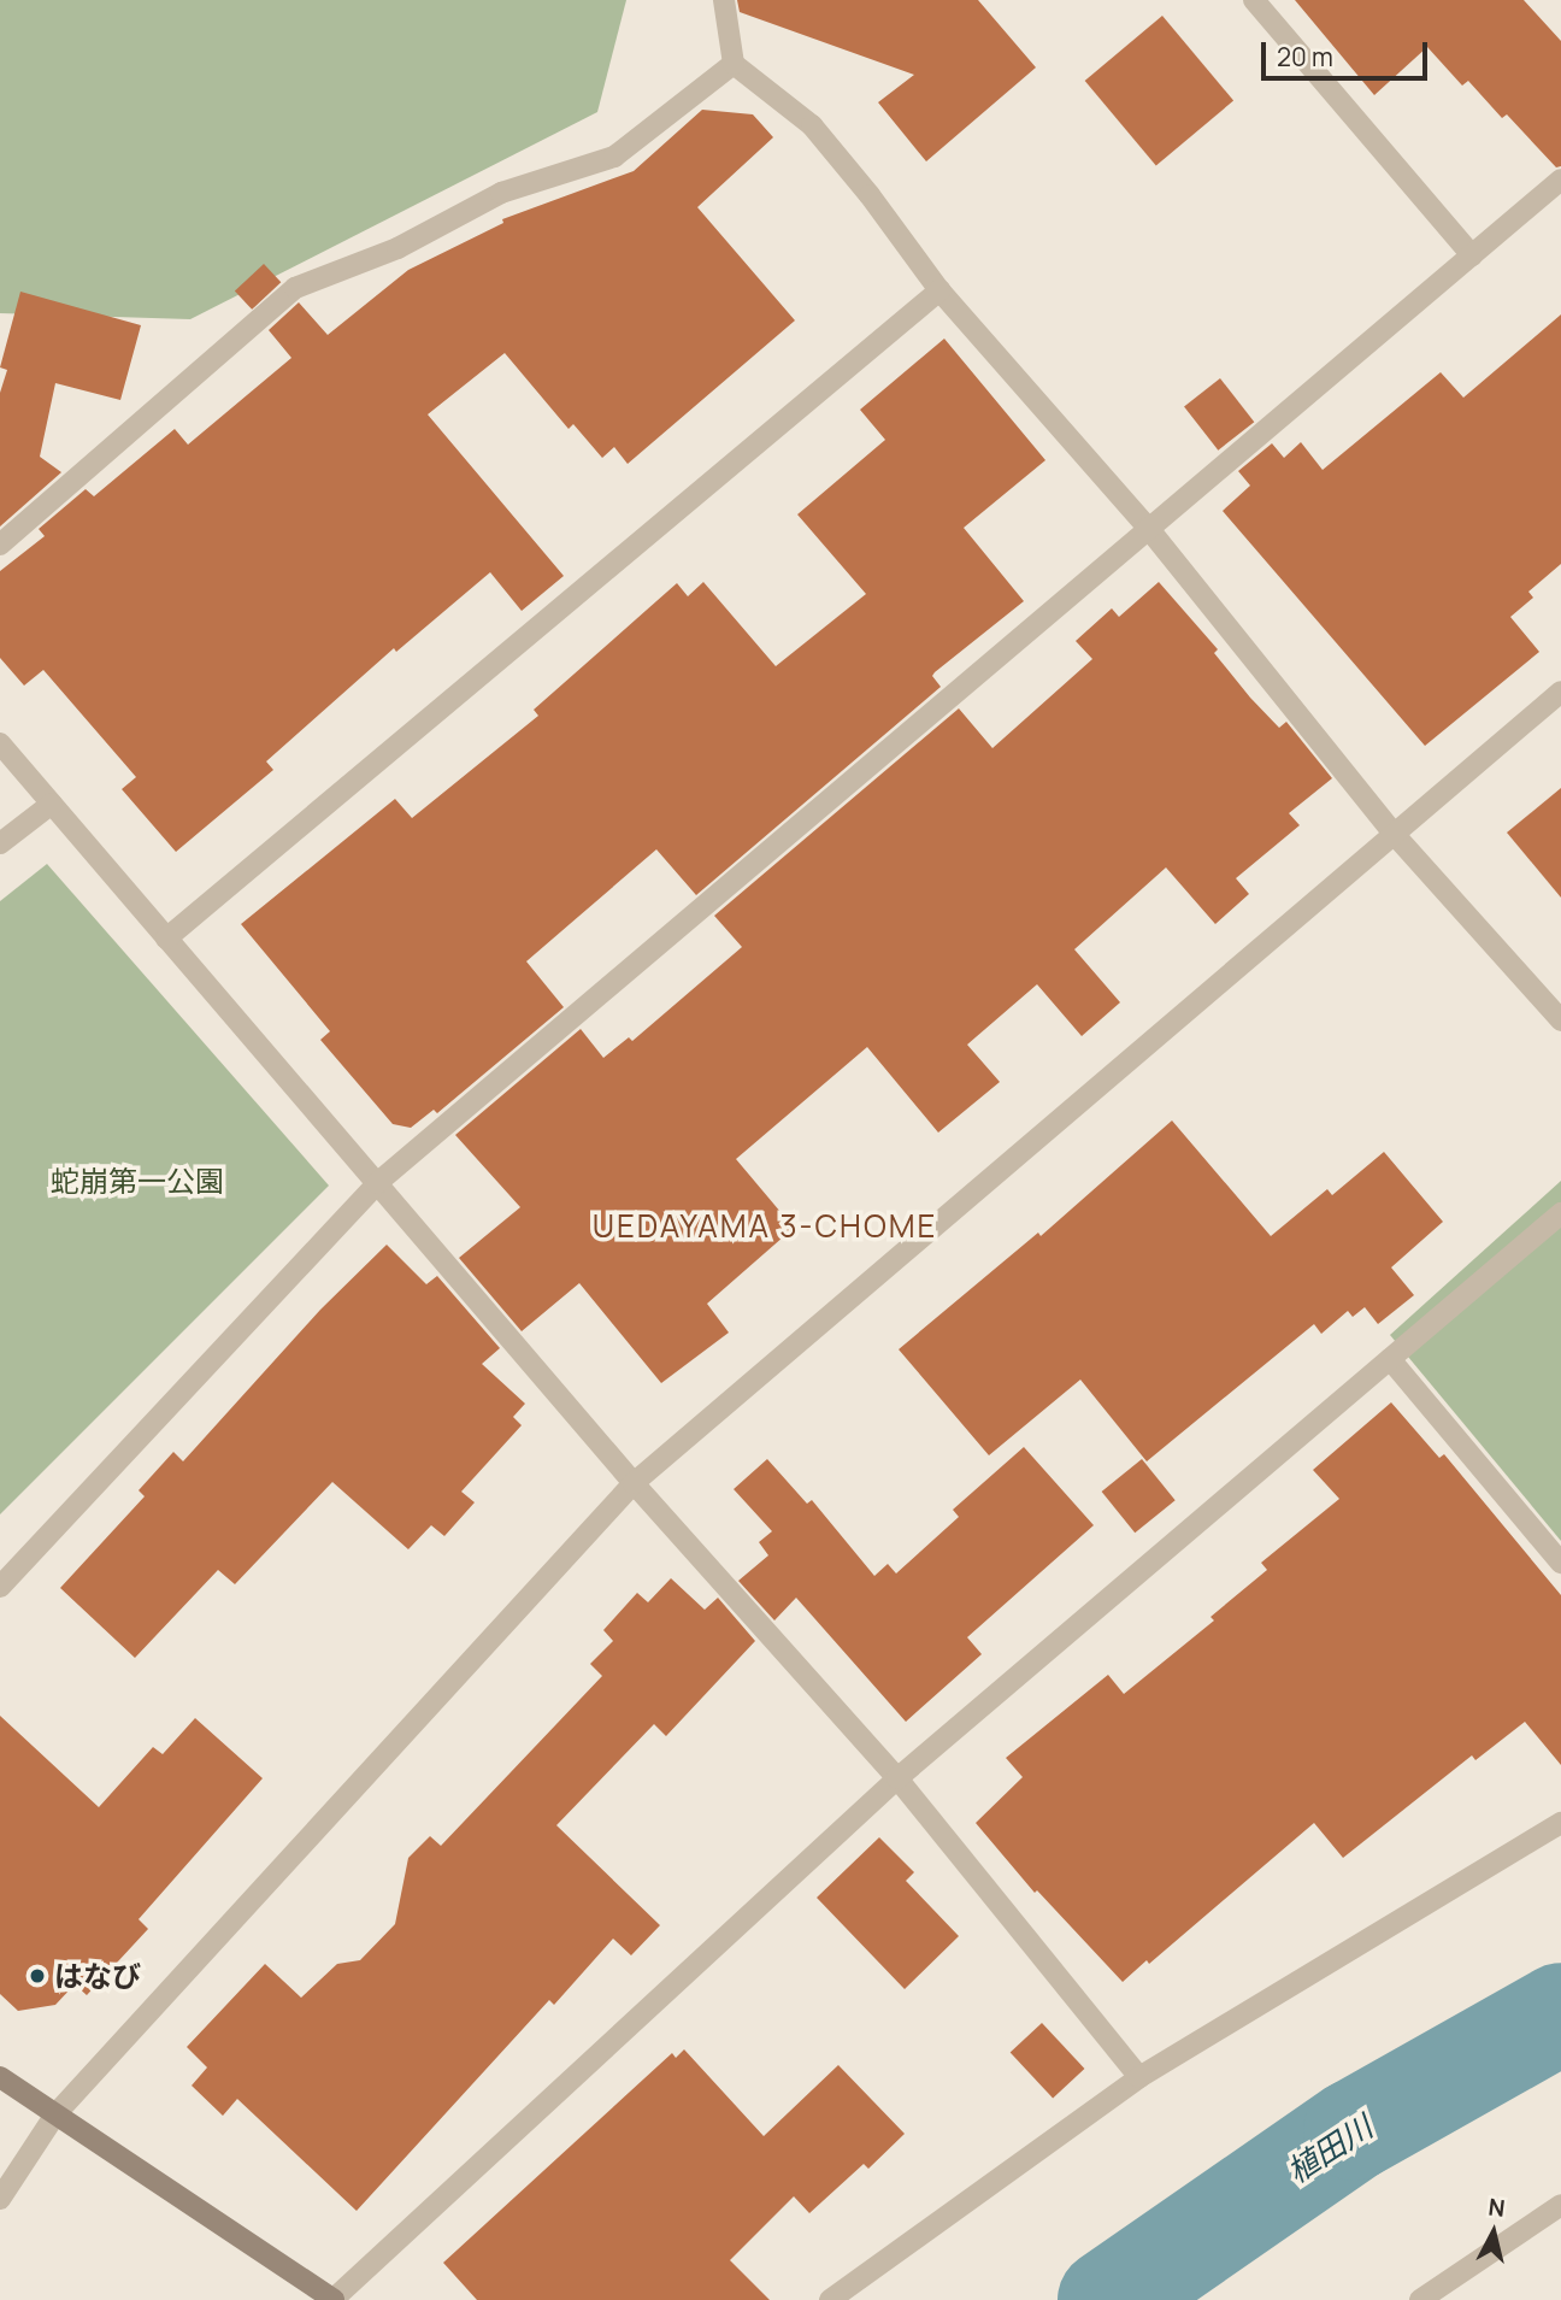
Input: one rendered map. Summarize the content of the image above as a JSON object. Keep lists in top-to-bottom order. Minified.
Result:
{"districts":["UEDAYAMA 3-CHOME"],"water":["植田川"],"parks":["蛇崩第一公園"],"places":["はなび"],"scale_bar":"20 m","north":"top"}
